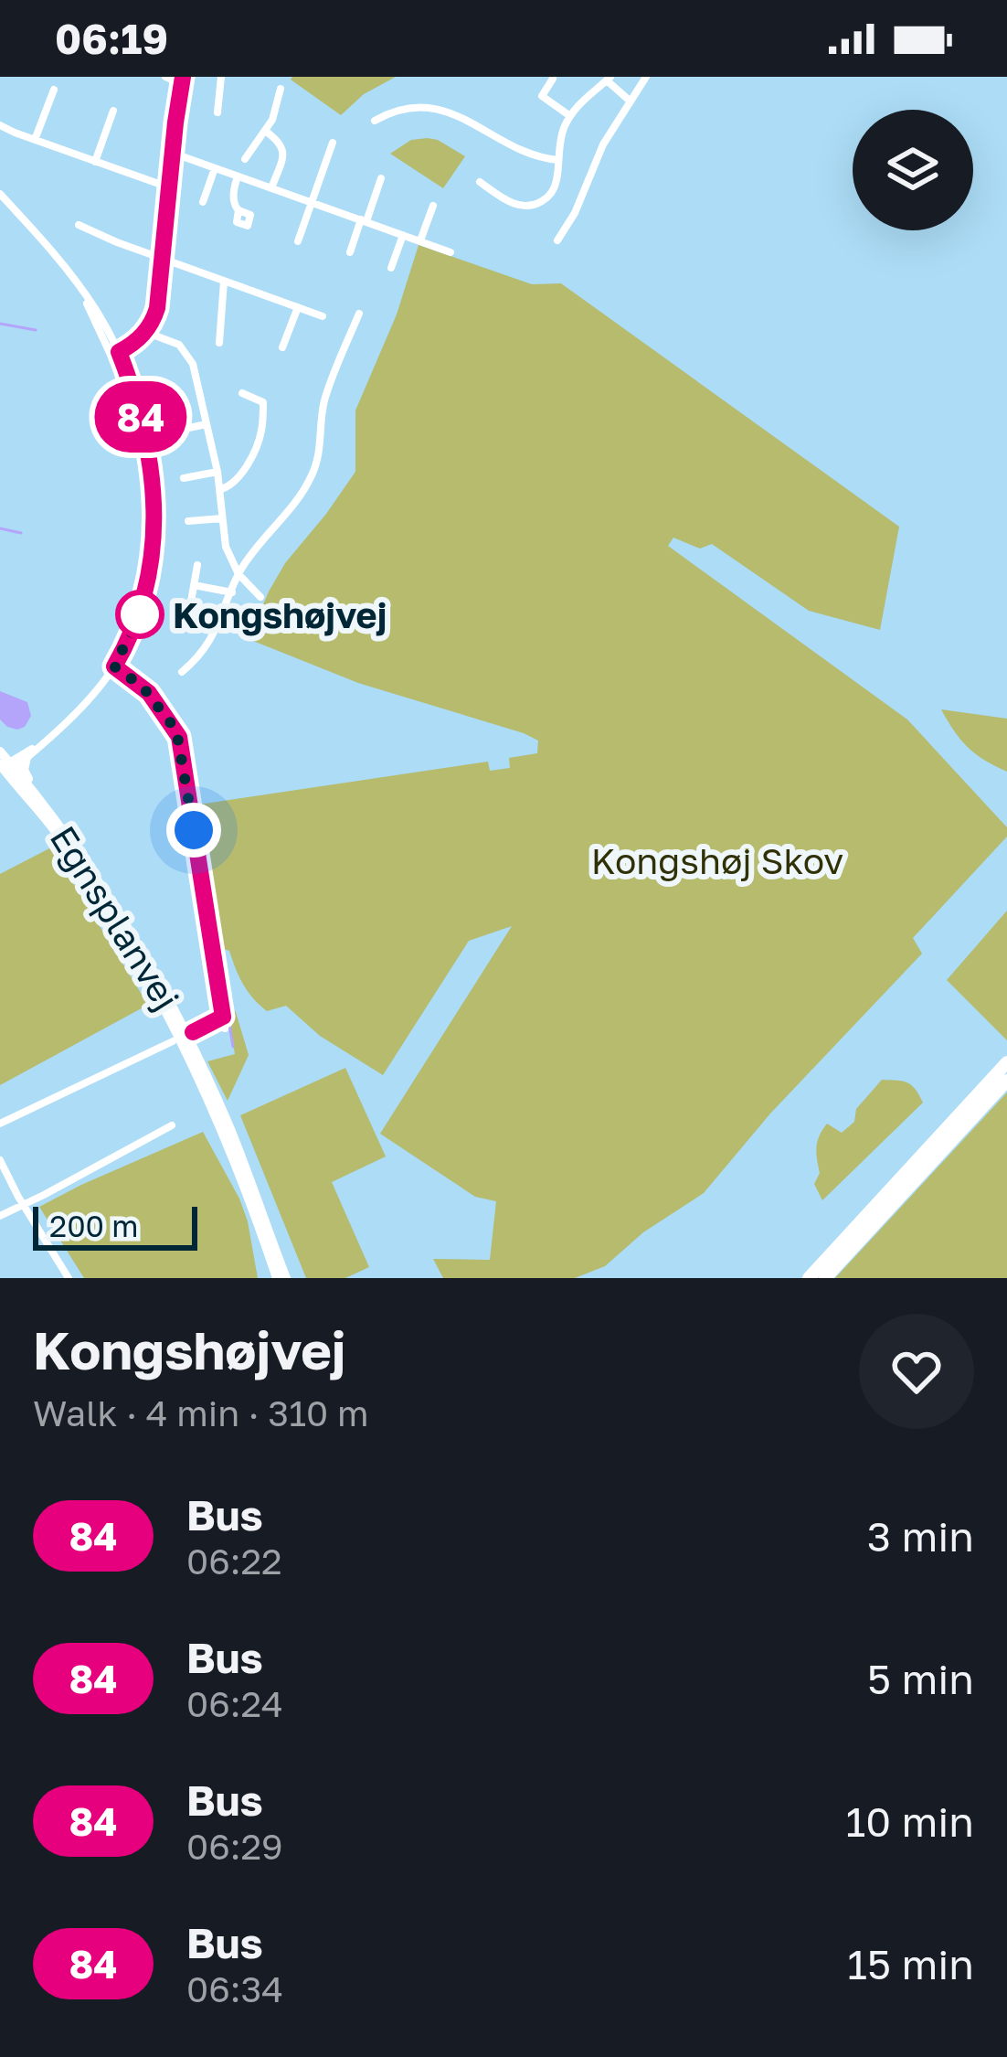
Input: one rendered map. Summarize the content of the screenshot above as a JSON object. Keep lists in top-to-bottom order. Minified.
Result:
{"streets":{"main road":["Egnsplanvej"]},"parks":["Kongshøj Skov"],"places":["Kongshøjvej"],"lines":["bus line 84"],"scale_bar":"200 m","page":{"status":"06:19","on_map":"84","scale":"200 m","heading":["Kongshøjvej","Walk · 4 min · 310 m"],"list":[{"mark":"84","name":"Bus","note":"06:22","value":"3 min"},{"mark":"84","name":"Bus","note":"06:24","value":"5 min"},{"mark":"84","name":"Bus","note":"06:29","value":"10 min"},{"mark":"84","name":"Bus","note":"06:34","value":"15 min"}]}}
